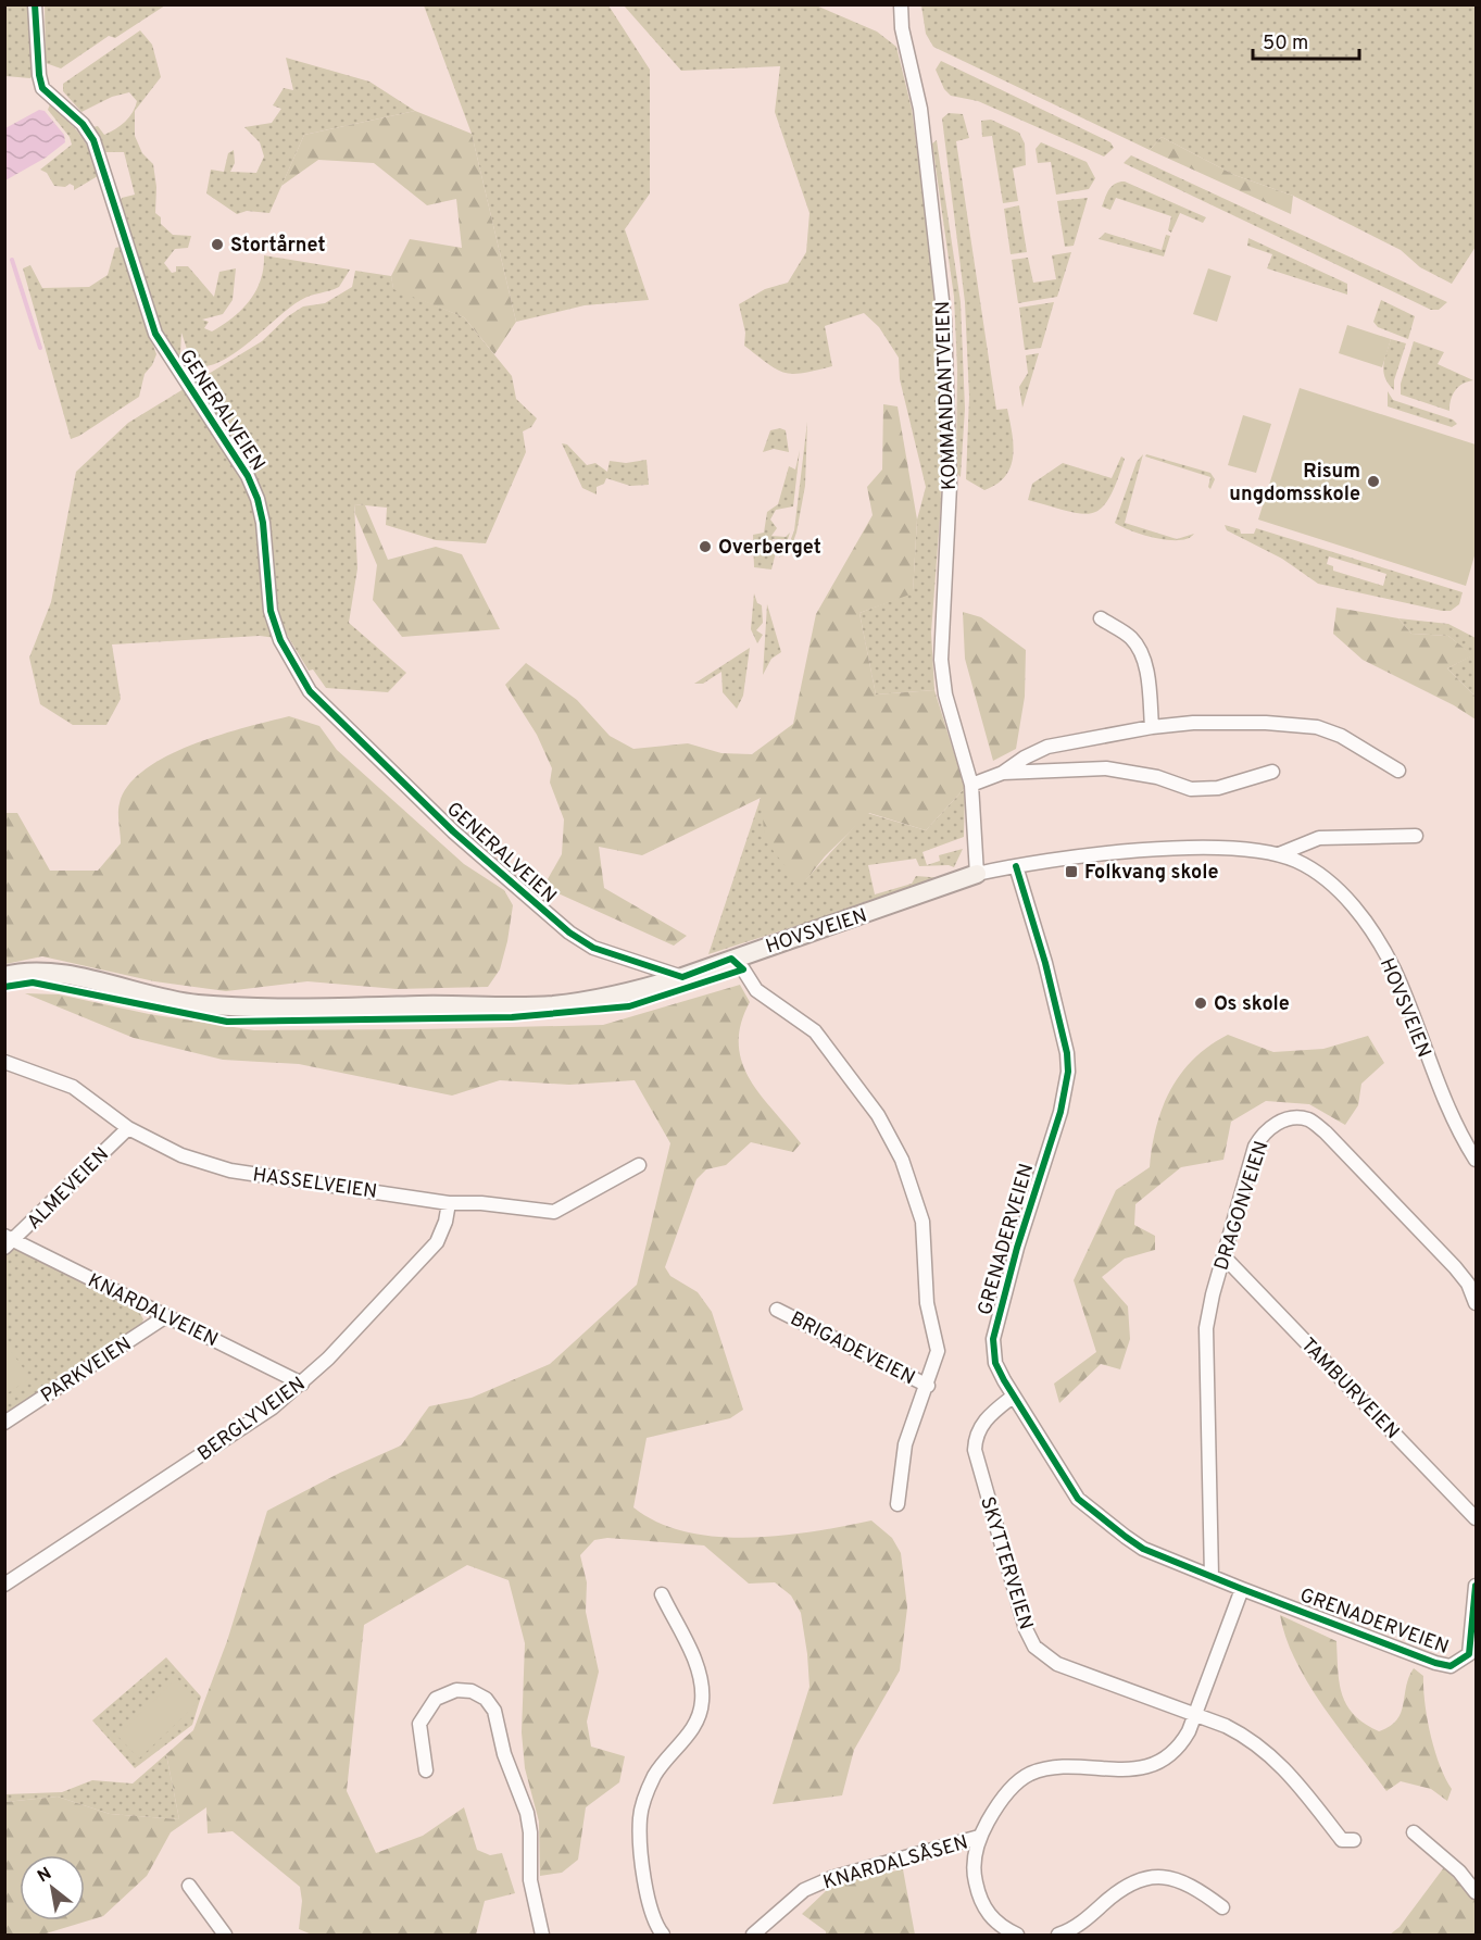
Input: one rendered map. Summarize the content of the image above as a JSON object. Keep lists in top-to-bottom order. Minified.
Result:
{"streets":{"street":["KOMMANDANTVEIEN","GENERALVEIEN","HOVSVEIEN","HASSELVEIEN","ALMEVEIEN","DRAGONVEIEN","GRENADERVEIEN","KNARDALVEIEN","BRIGADEVEIEN","PARKVEIEN","TAMBURVEIEN","BERGLYVEIEN","SKYTTERVEIEN","KNARDALSÅSEN"]},"crossings":[["KOMMANDANTVEIEN","HOVSVEIEN"],["GENERALVEIEN","HOVSVEIEN"],["HOVSVEIEN","GRENADERVEIEN"],["HOVSVEIEN","BRIGADEVEIEN"],["HASSELVEIEN","ALMEVEIEN"],["HASSELVEIEN","BERGLYVEIEN"],["ALMEVEIEN","KNARDALVEIEN"],["DRAGONVEIEN","GRENADERVEIEN"],["DRAGONVEIEN","TAMBURVEIEN"],["GRENADERVEIEN","SKYTTERVEIEN"],["KNARDALVEIEN","PARKVEIEN"],["KNARDALVEIEN","BERGLYVEIEN"]],"places":{"other":["Stortårnet","Risum ungdomsskole","Overberget","Os skole"],"transit":["Folkvang skole"]},"scale_bar":"50 m","north":"top left"}
